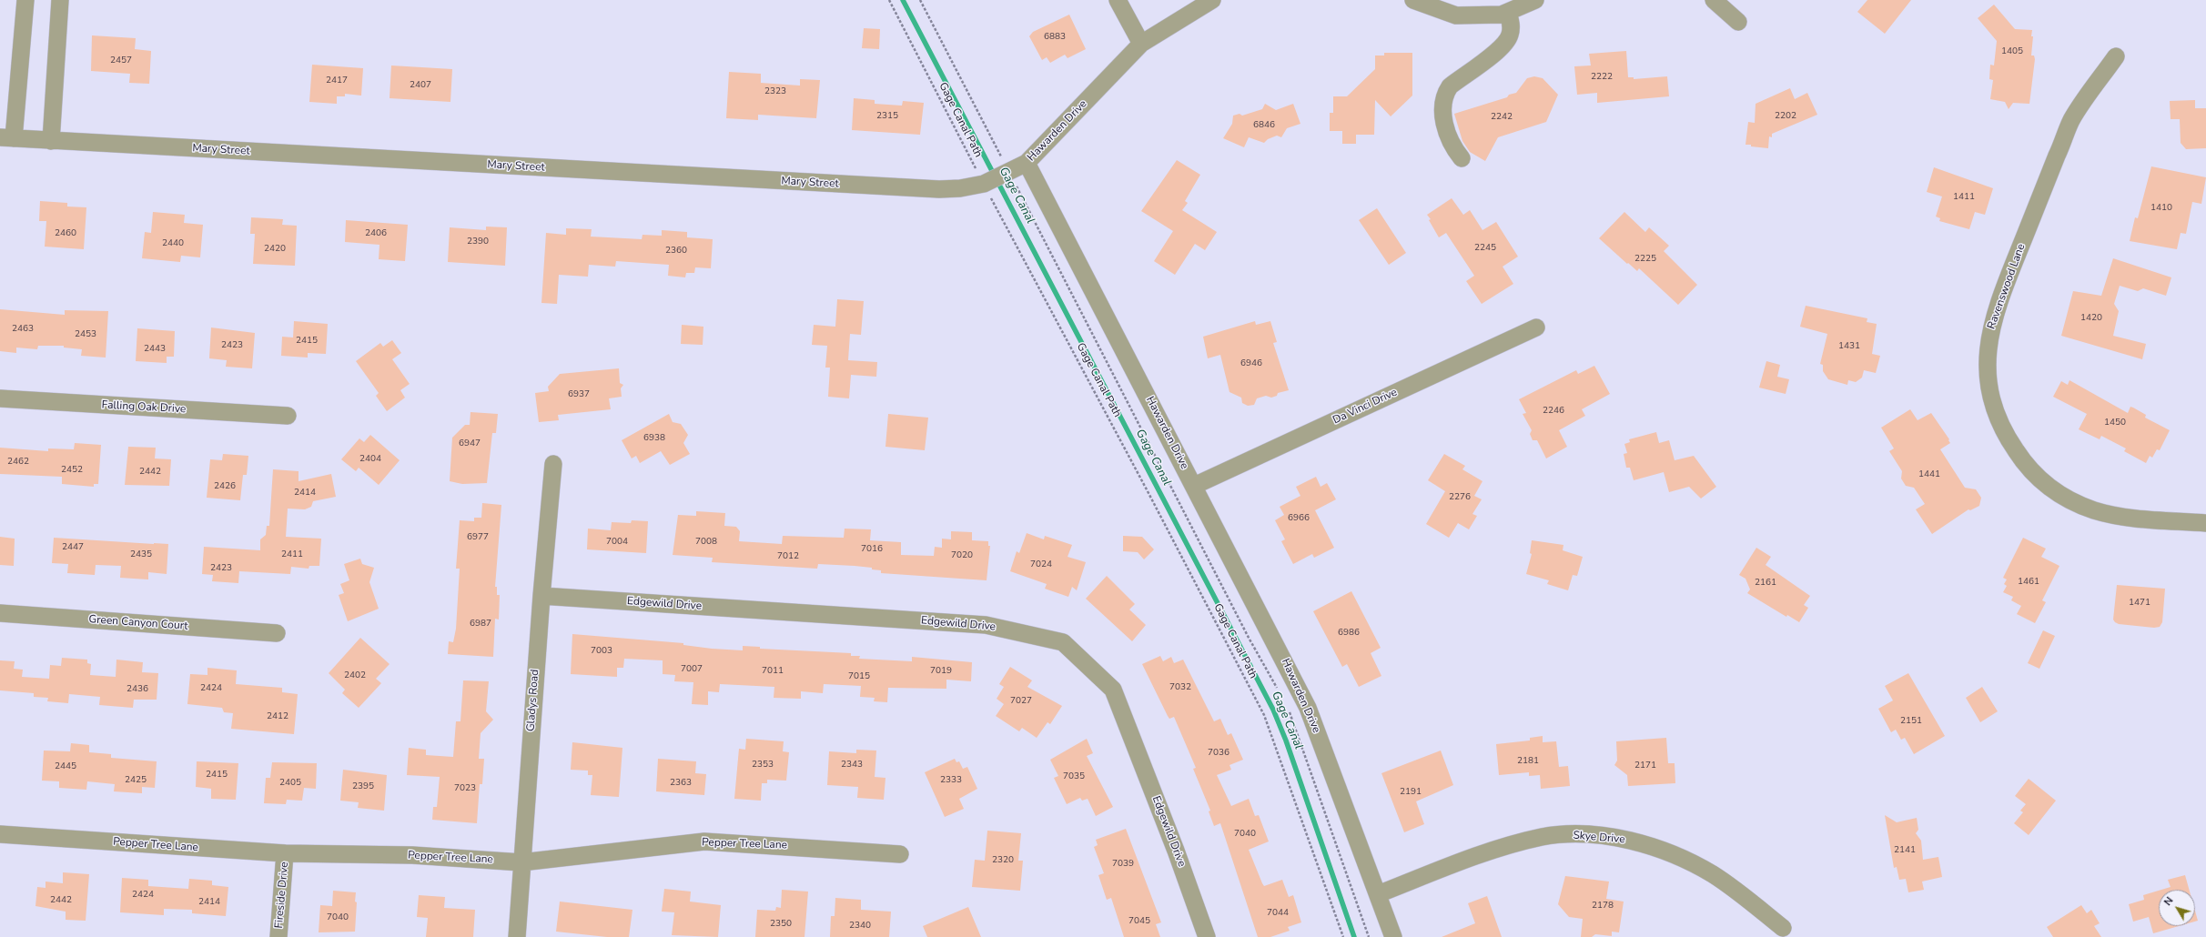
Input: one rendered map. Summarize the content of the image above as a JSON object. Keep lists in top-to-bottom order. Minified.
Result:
{"streets":{"street":["Hawarden Drive","Mary Street","Ravenswood Lane","Da Vinci Drive","Falling Oak Drive","Edgewild Drive","Green Canyon Court","Gladys Road","Skye Drive","Pepper Tree Lane","Fireside Drive"],"path":["Gage Canal Path"]},"crossings":[["Gage Canal Path","Mary Street"],["Hawarden Drive","Mary Street"],["Hawarden Drive","Da Vinci Drive"],["Hawarden Drive","Skye Drive"],["Edgewild Drive","Gladys Road"],["Gladys Road","Pepper Tree Lane"],["Pepper Tree Lane","Fireside Drive"]],"water":["Gage Canal"],"house_numbers":["6883","1405","2457","2222","2417","2407","2323","2315","2202","2242","6846","1411","1410","2460","2406","2390","2440","2245","2420","2360","2225","1420","2463","2453","2415","2423","1431","2443","6946","6937","2246","1450","6938","6947","2404","2462","2452","2442","1441","2426","2414","2276","6966","6977","7004","7008","2447","7016","2435","2411","7020","7012","7024","2423","1461","2161","1471","6987","6986","7003","7007","7011","7019","2402","7015","7032","2424","2436","7027","2412","2151","7036","2181","2353","2343","2171","2445","2415","7035","2425","2333","2405","2363","2395","7023","2191","7040","2141","2320","7039","2424","2442","2414","2178","7044","7040","7045","2350","2340"],"north":"top left"}
